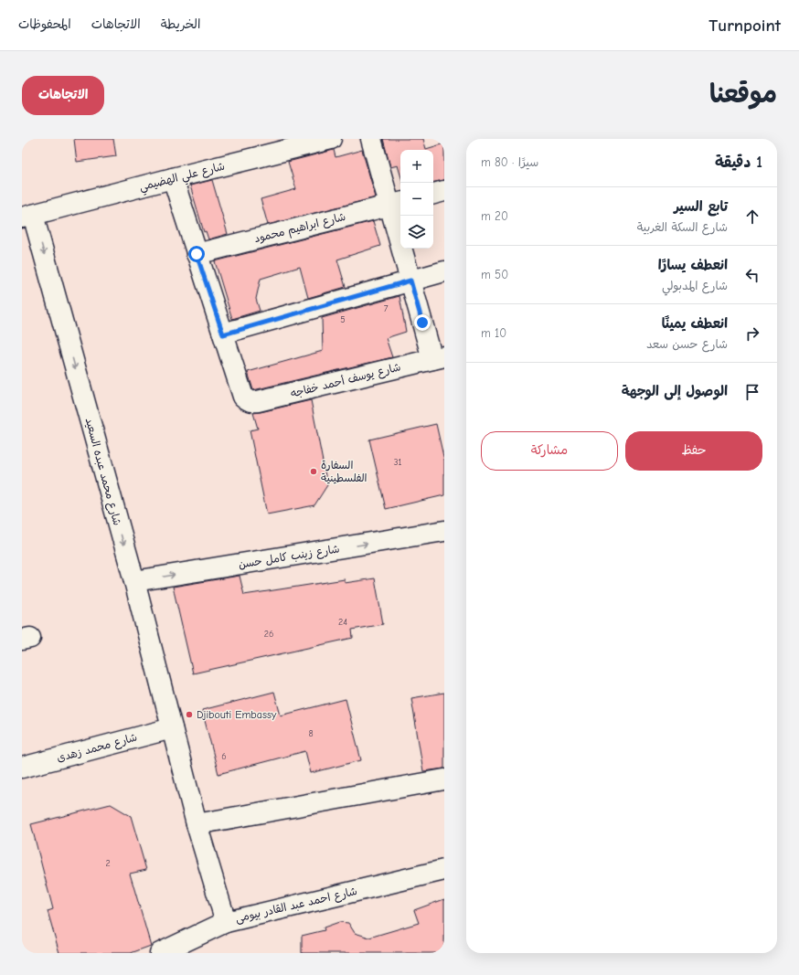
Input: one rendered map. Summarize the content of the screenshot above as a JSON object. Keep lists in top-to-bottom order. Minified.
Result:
{"streets":{"street":["شارع علي الهضيمي","شارع ابراهيم محمود","شارع يوسف أحمد خفاجه","شارع محمد عبده السعيد","شارع زينب كامل حسن","شارع محمد زهدى","شارع احمد عبد القادر بيومى"]},"crossings":[["شارع علي الهضيمي","شارع محمد عبده السعيد"],["شارع محمد عبده السعيد","شارع زينب كامل حسن"],["شارع محمد عبده السعيد","شارع محمد زهدى"],["شارع محمد عبده السعيد","شارع احمد عبد القادر بيومى"],["شارع محمد زهدى","شارع احمد عبد القادر بيومى"]],"one_way":["شارع زينب كامل حسن"],"places":["السفارة الفلسطينية","Djibouti Embassy"],"house_numbers":["7","5","31","24","26","8","6","2"],"page":{"header":"Turnpoint","nav":["الخريطة","الاتجاهات","المحفوظات"],"title":"موقعنا","buttons":["الاتجاهات",["حفظ","مشاركة"]],"heading":["1 دقيقة","سيرًا · 80 m"],"map_buttons":["+","−"],"list":[["تابع السير","شارع السكة الغربية","20 m"],["انعطف يسارًا","شارع المدبولي","50 m"],["انعطف يمينًا","شارع حسن سعد","10 m"],"الوصول إلى الوجهة"]}}
